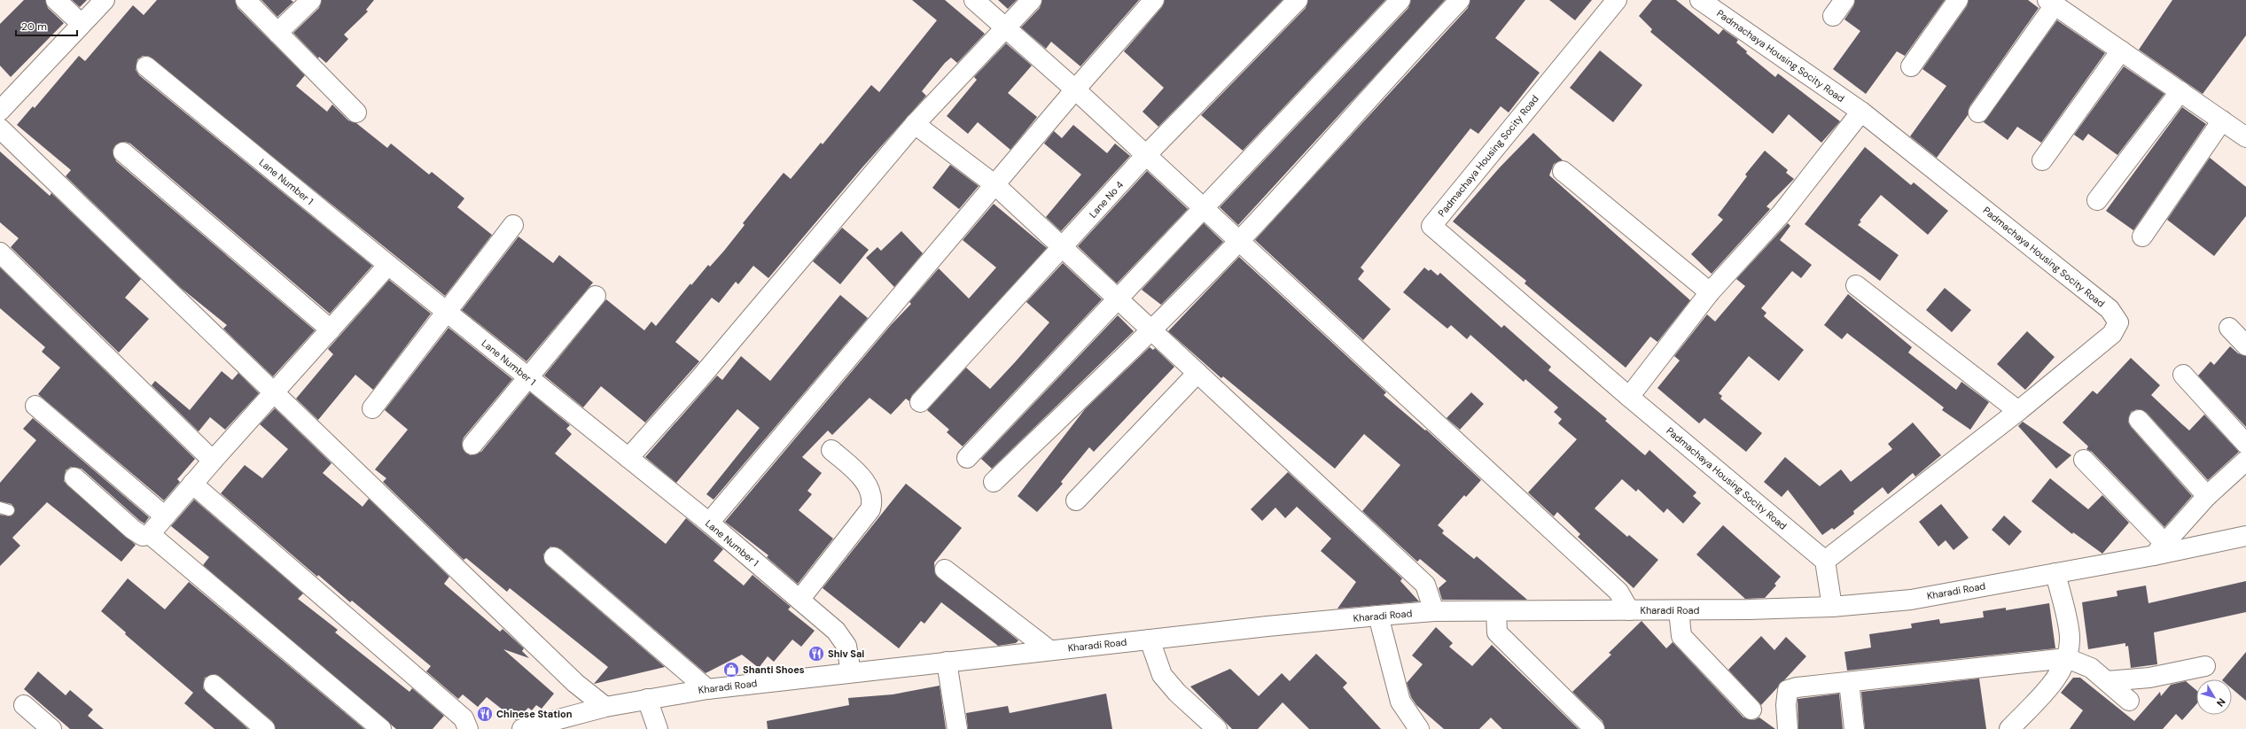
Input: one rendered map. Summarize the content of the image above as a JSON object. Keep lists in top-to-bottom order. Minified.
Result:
{"streets":{"street":["Padmachaya Housing Socity Road","Lane Number 1","Lane No 4","Kharadi Road"]},"crossings":[["Lane Number 1","Kharadi Road"]],"places":{"restaurant":["Shiv Sai","Chinese Station"],"shop":["Shanti Shoes"]},"scale_bar":"20 m","north":"bottom right"}
